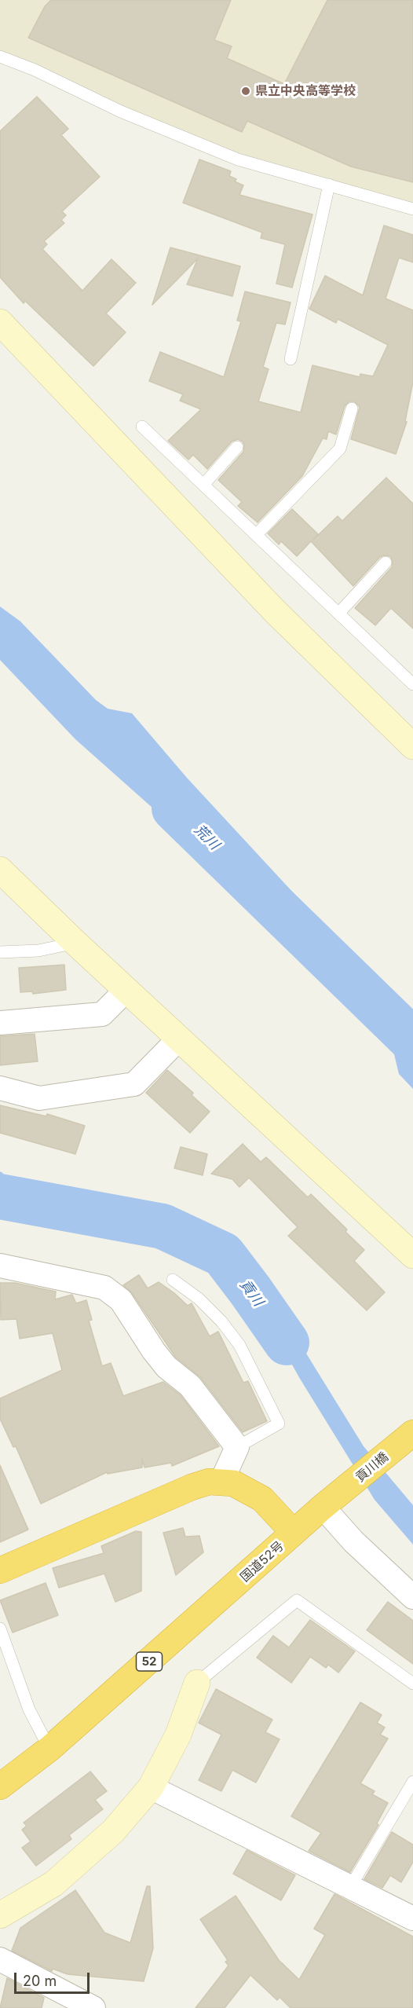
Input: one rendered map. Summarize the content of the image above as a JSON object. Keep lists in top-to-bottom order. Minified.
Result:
{"streets":{"highway":["貢川橋","国道52号","52"]},"crossings":[["貢川橋","52"],["国道52号","52"]],"water":["荒川","貢川"],"places":["県立中央高等学校"],"scale_bar":"20 m"}
